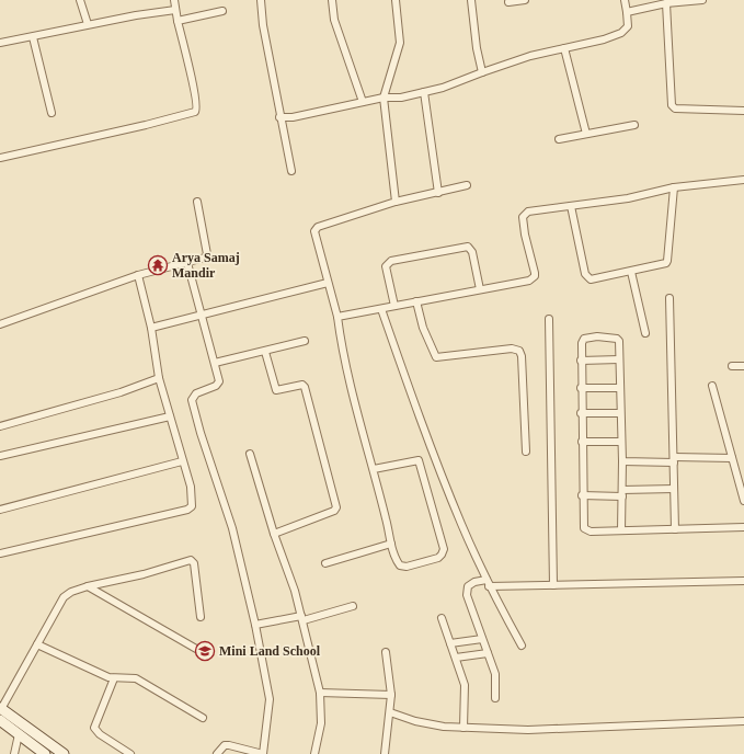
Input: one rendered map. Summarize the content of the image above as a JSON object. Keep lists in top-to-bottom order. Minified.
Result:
{"places":{"temple":["Arya Samaj Mandir"],"school or university":["Mini Land School"]}}
